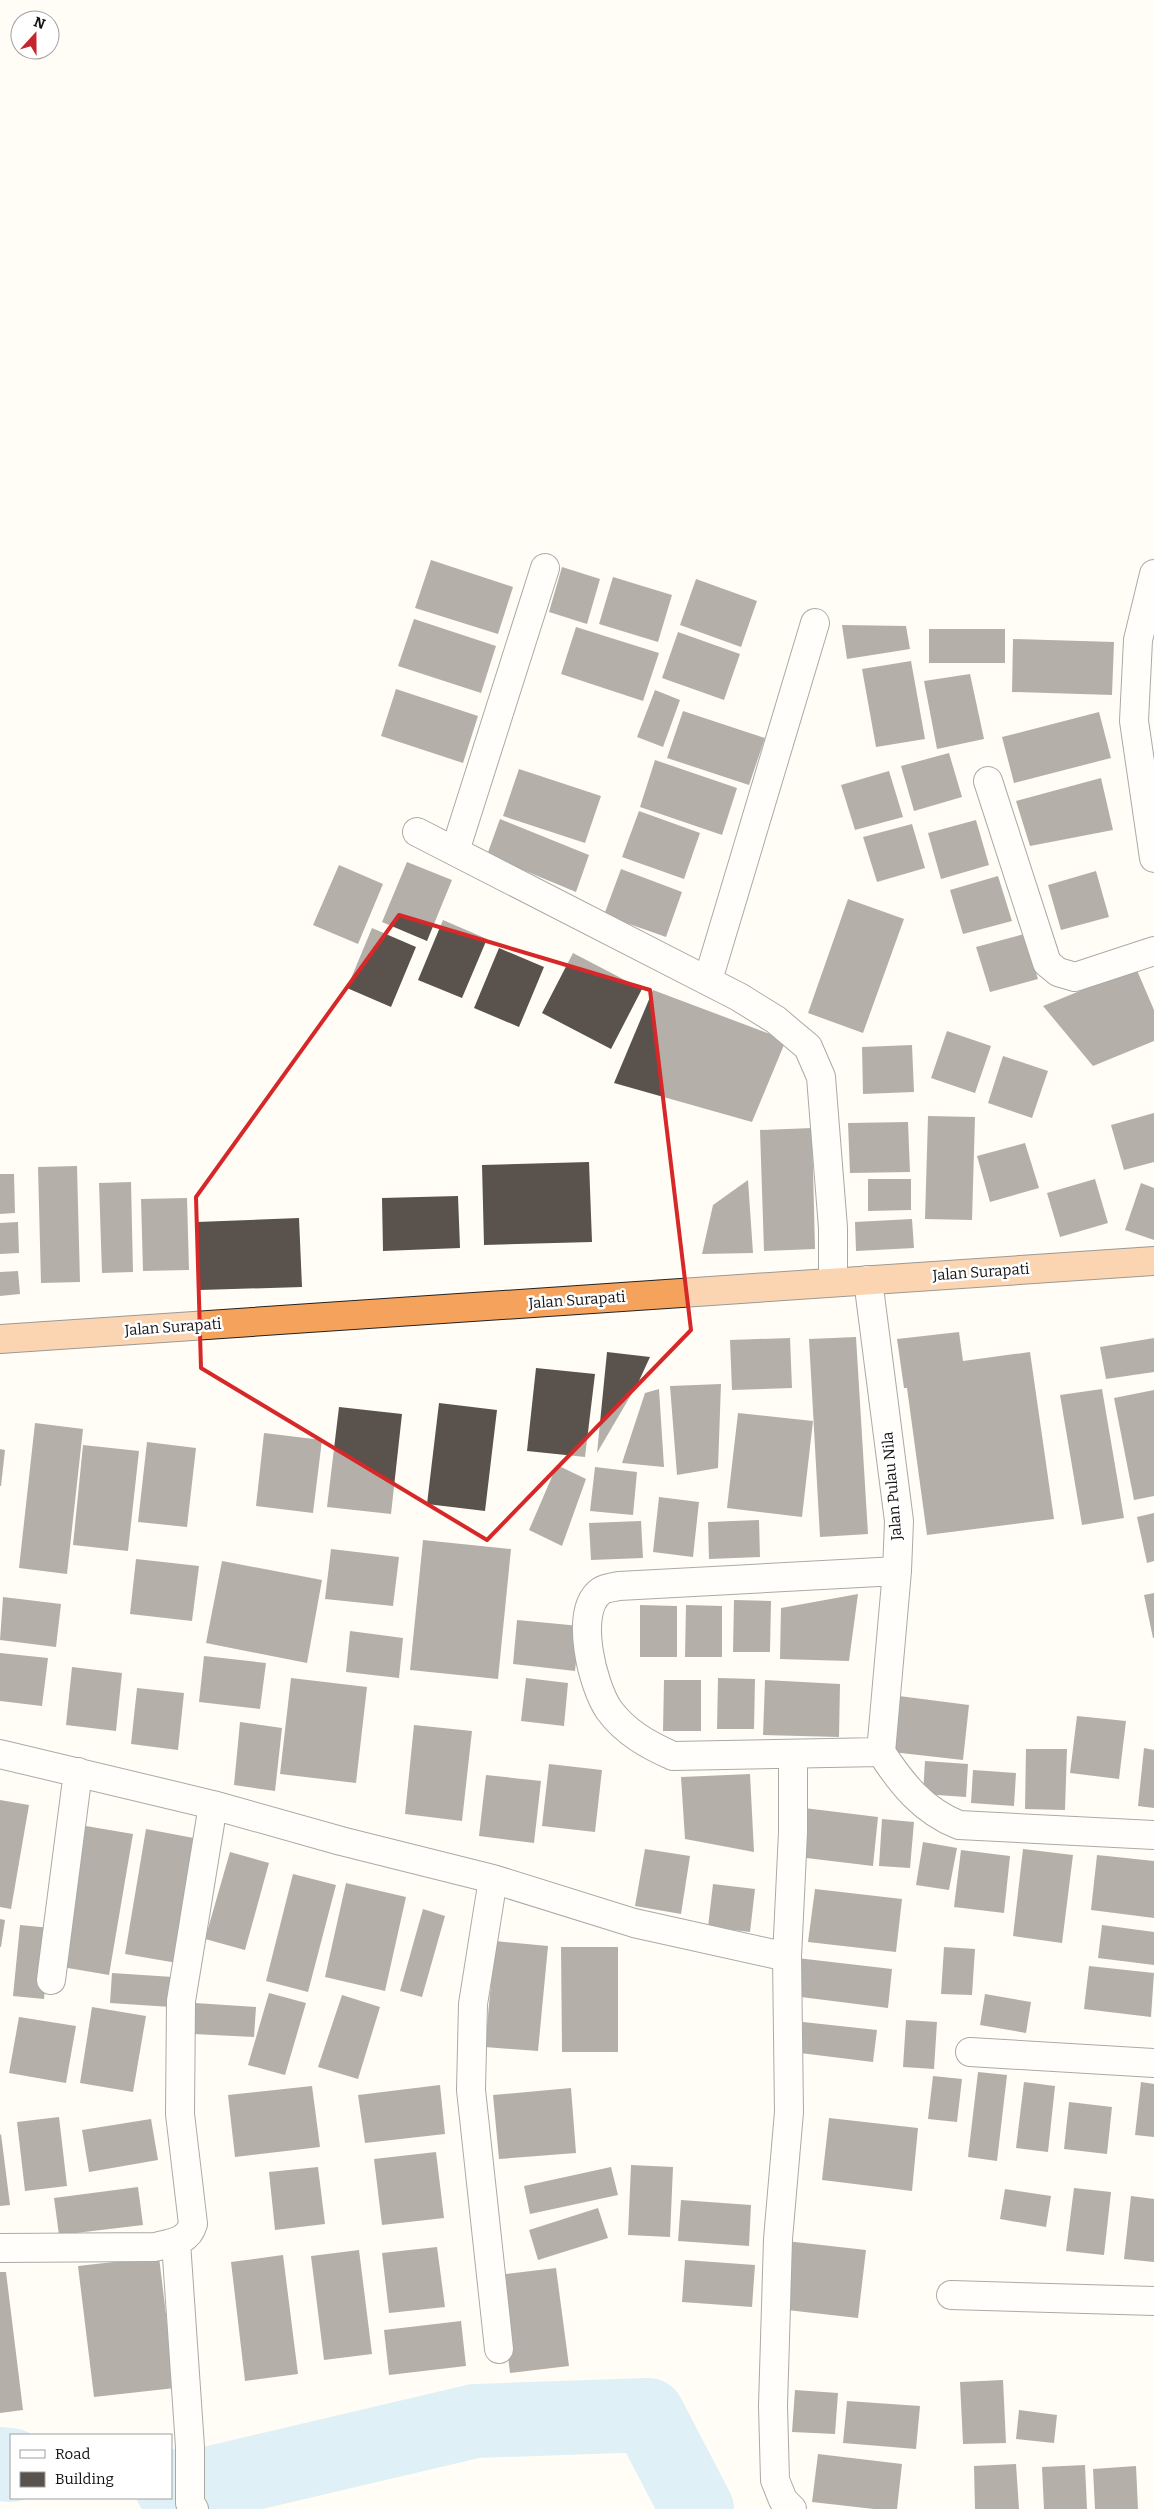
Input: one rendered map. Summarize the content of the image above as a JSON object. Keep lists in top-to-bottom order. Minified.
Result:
{"streets":{"highway":["Jalan Surapati"],"street":["Jalan Pulau Nila"]},"crossings":[["Jalan Surapati","Jalan Pulau Nila"]],"legend":["Road","Building"],"north":"top"}
